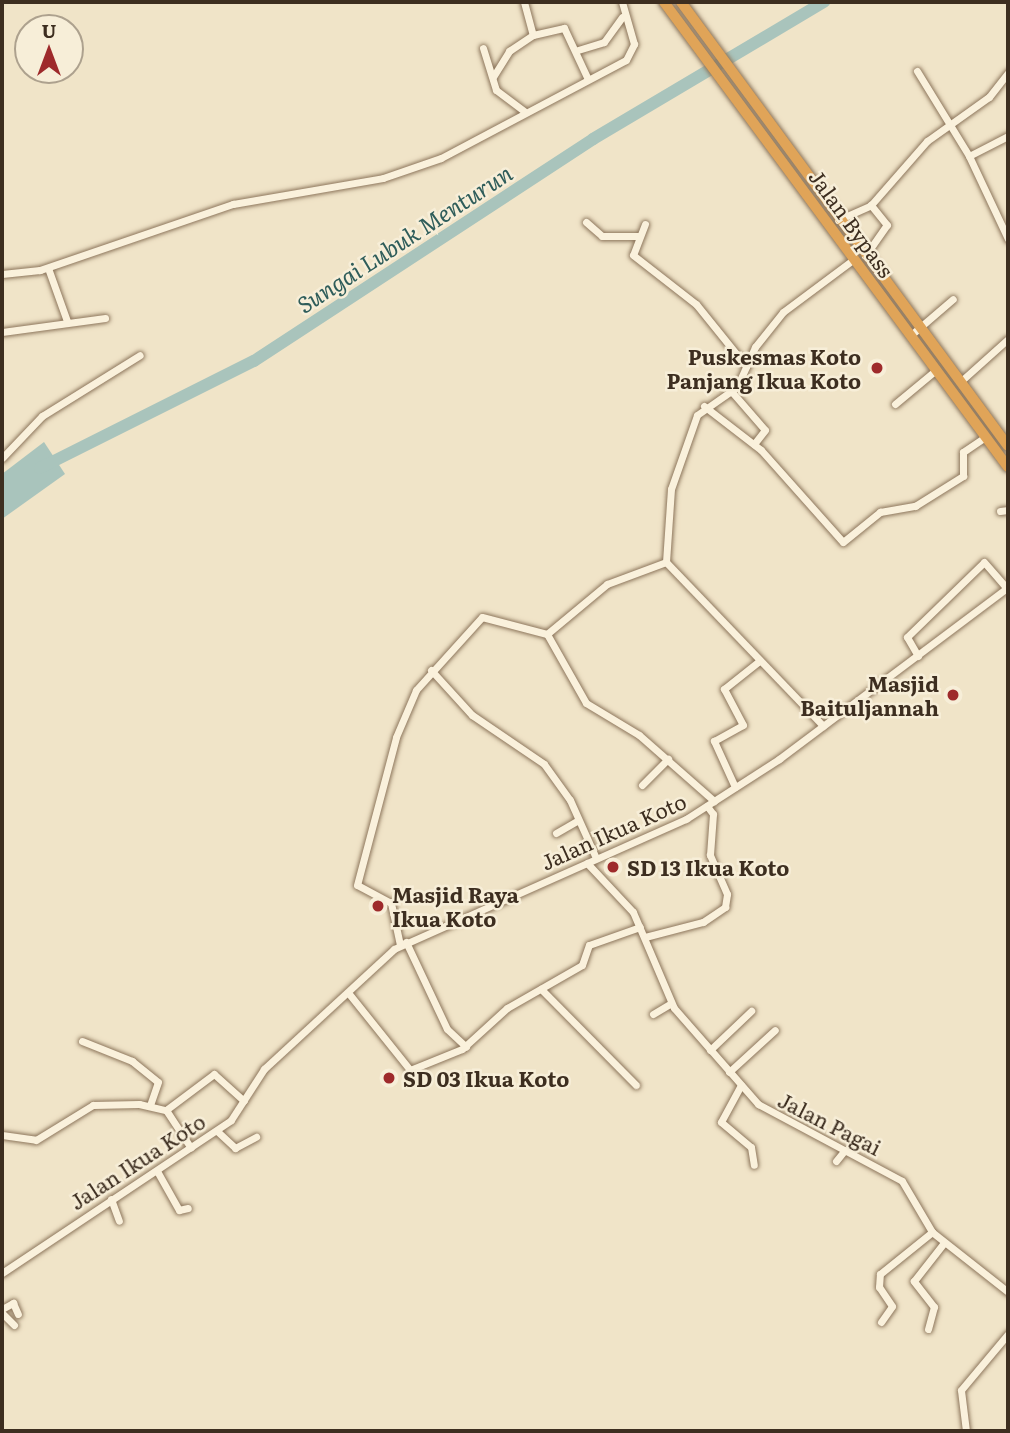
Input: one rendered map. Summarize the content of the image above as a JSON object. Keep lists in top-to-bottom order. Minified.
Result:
{"streets":{"highway":["Jalan Bypass"],"street":["Jalan Ikua Koto","Jalan Pagai"]},"crossings":[["Jalan Ikua Koto","Jalan Pagai"]],"water":["Sungai Lubuk Menturun"],"places":["Puskesmas Koto Panjang Ikua Koto","Masjid Baituljannah","SD 13 Ikua Koto","Masjid Raya Ikua Koto","SD 03 Ikua Koto"],"north":"top"}
